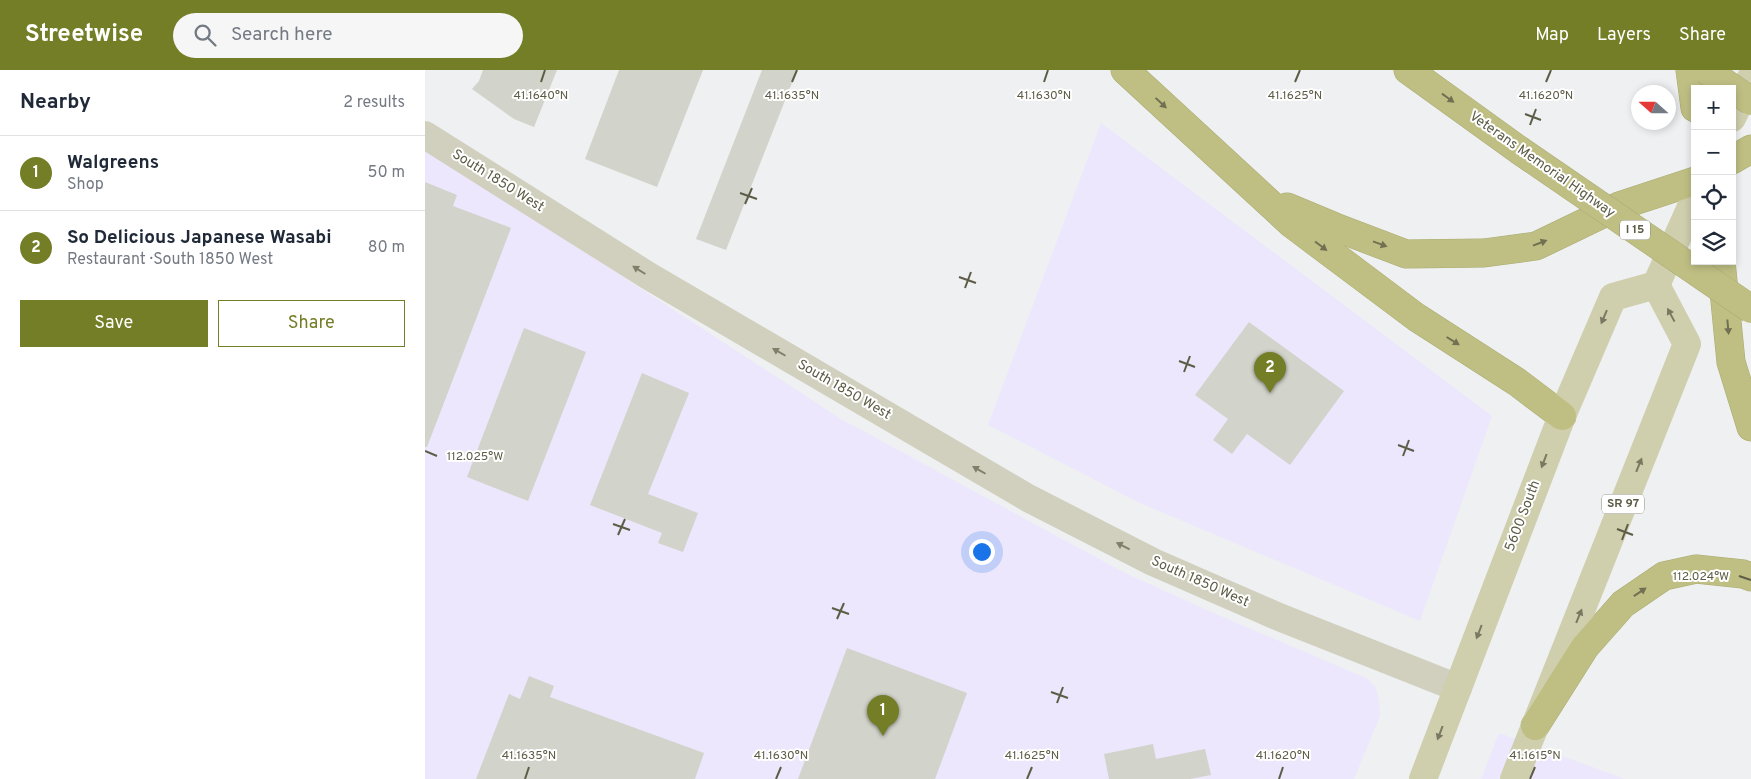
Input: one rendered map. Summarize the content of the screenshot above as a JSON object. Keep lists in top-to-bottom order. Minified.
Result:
{"streets":{"highway":["Veterans Memorial Highway","I 15"],"main road":["SR 97","5600 South"],"street":["South 1850 West"]},"crossings":[["South 1850 West","5600 South"],["SR 97","5600 South"]],"one_way":["South 1850 West"],"north":"left","page":{"header":"Streetwise","search":"Search here","nav":["Map","Layers","Share"],"heading":["Nearby","2 results"],"map_buttons":["+","−"],"list":[{"mark":"1","name":"Walgreens","note":"Shop","value":"50 m"},{"mark":"2","name":"So Delicious Japanese Wasabi","note":"Restaurant · South 1850 West","value":"80 m"}],"buttons":["Save","Share"],"pins":["2","1"]},"coordinates":["41.1640°N","41.1635°N","41.1630°N","41.1625°N","41.1620°N","112.025°W","112.024°W","41.1615°N"]}
